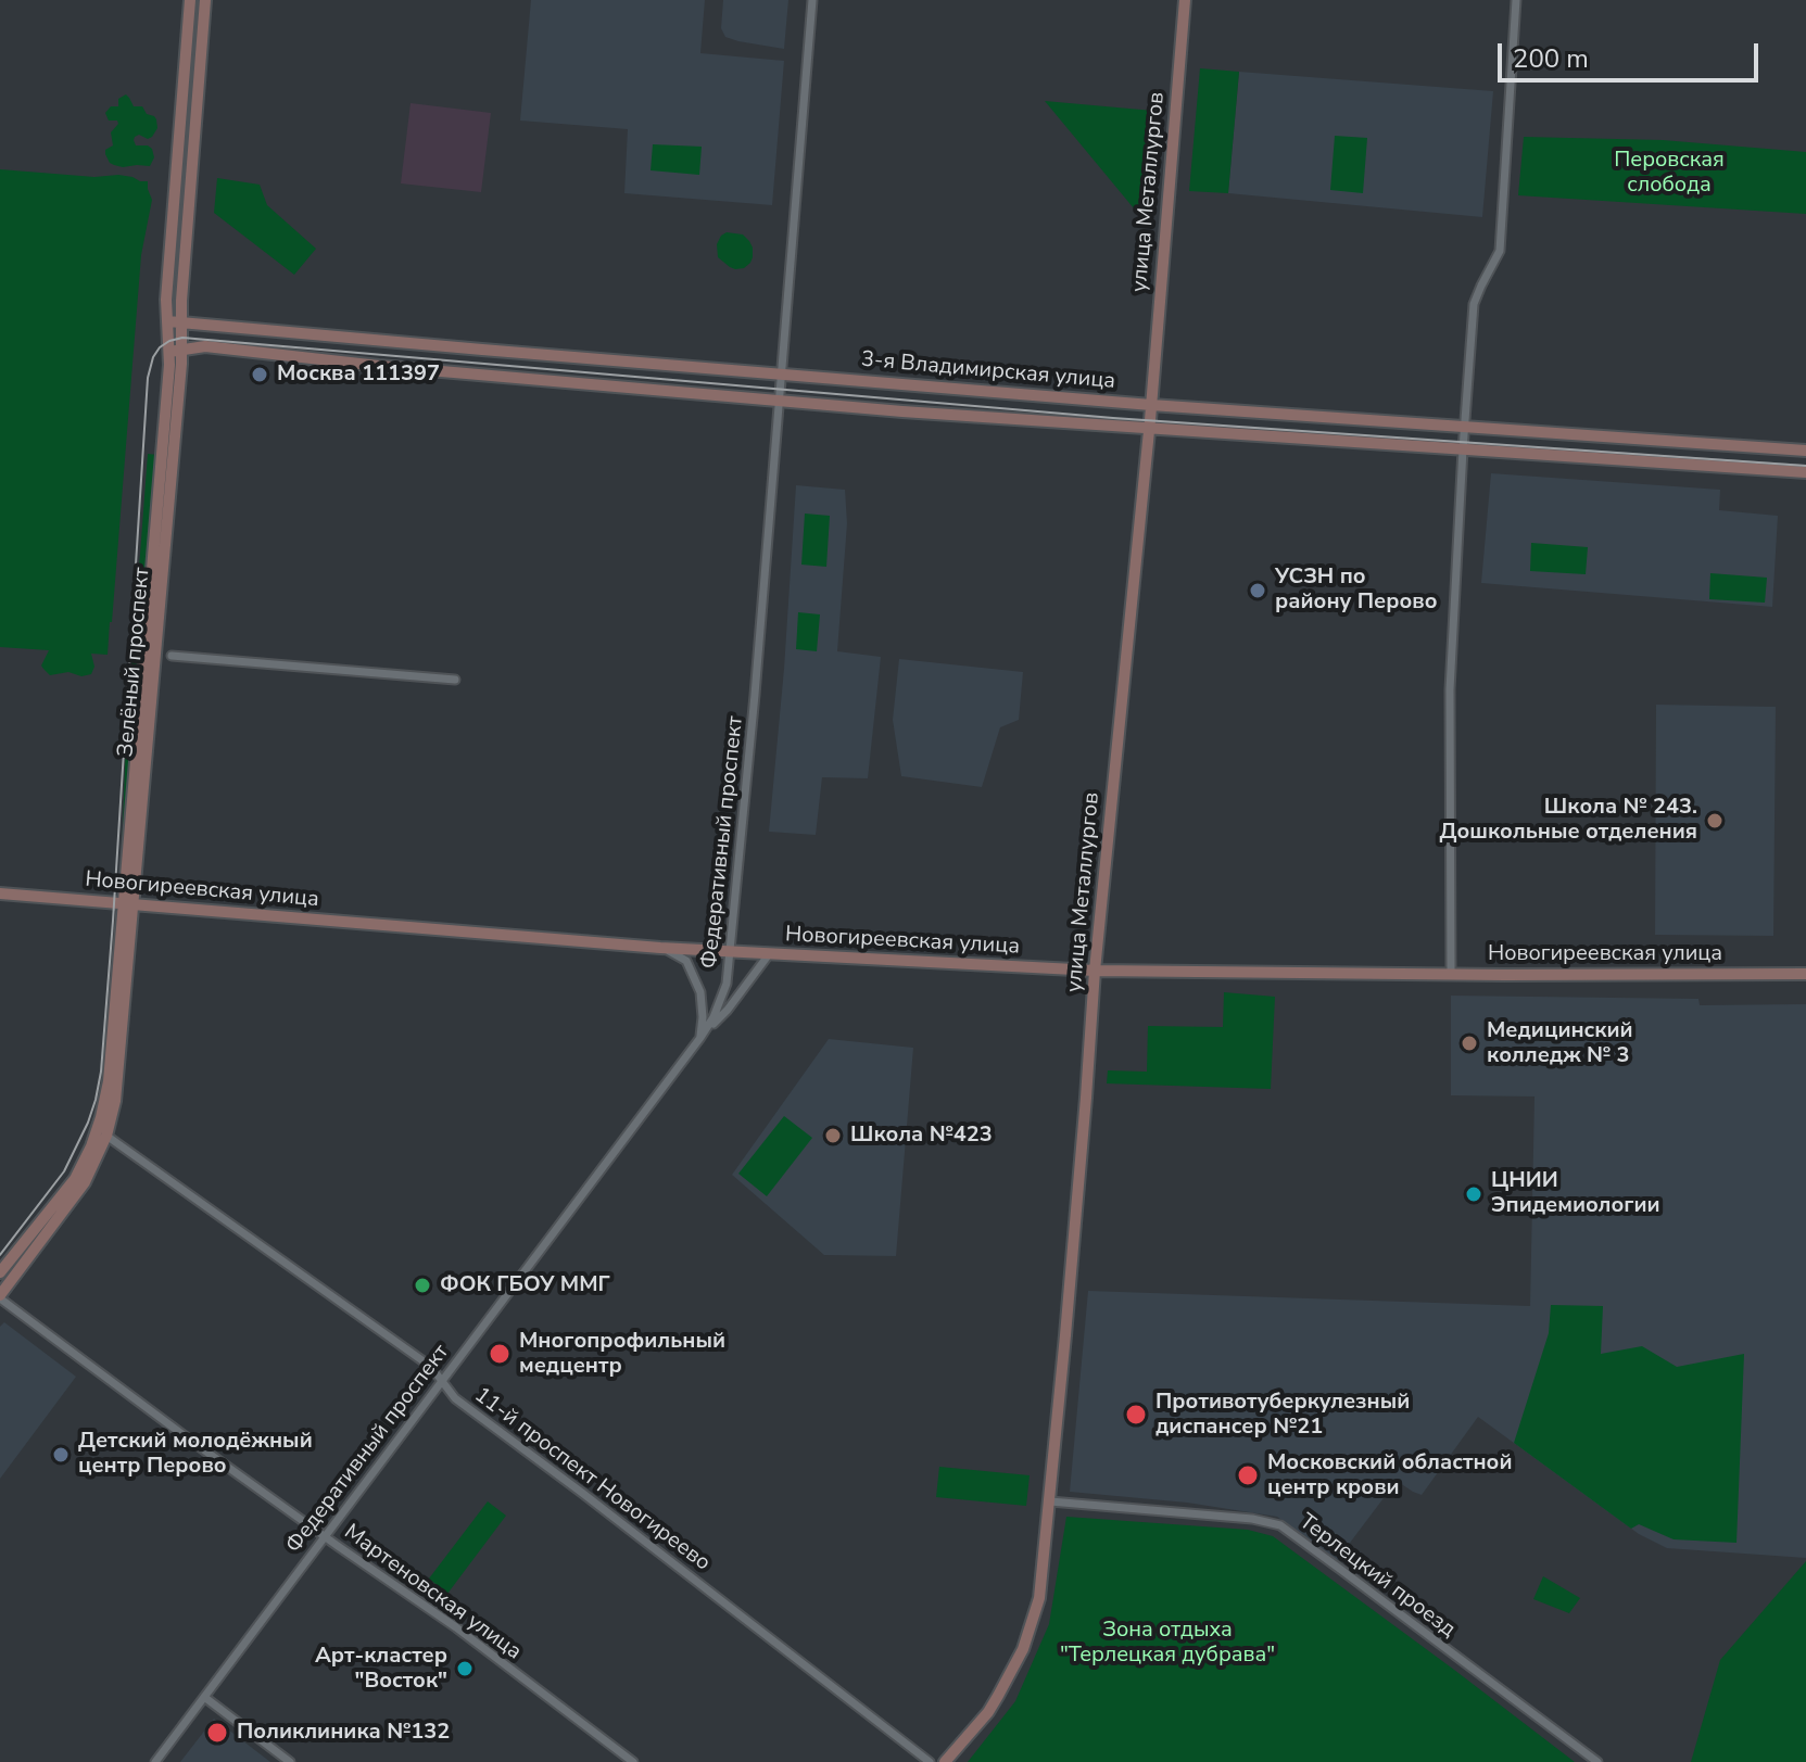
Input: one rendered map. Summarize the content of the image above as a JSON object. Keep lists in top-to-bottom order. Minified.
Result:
{"streets":{"street":["улица Металлургов","3-я Владимирская улица","Зелёный проспект","Федеративный проспект","Новогиреевская улица","11-й проспект Новогиреево","Терлецкий проезд","Мартеновская улица"]},"crossings":[["улица Металлургов","3-я Владимирская улица"],["улица Металлургов","Новогиреевская улица"],["улица Металлургов","Терлецкий проезд"],["3-я Владимирская улица","Зелёный проспект"],["3-я Владимирская улица","Федеративный проспект"],["Зелёный проспект","Новогиреевская улица"],["Зелёный проспект","11-й проспект Новогиреево"],["Зелёный проспект","Мартеновская улица"],["Федеративный проспект","Новогиреевская улица"],["Федеративный проспект","11-й проспект Новогиреево"],["Федеративный проспект","Мартеновская улица"]],"parks":["Перовская слобода","Зона отдыха \"Терлецкая дубрава\""],"places":["Москва 111397","УСЗН по району Перово","Школа № 243. Дошкольные отделения","Медицинский колледж № 3","Школа №423","ЦНИИ Эпидемиологии","ФОК ГБОУ ММГ","Многопрофильный медцентр","Противотуберкулезный диспансер №21","Детский молодёжный центр Перово","Московский областной центр крови","Арт-кластер \"Восток\"","Поликлиника №132"],"scale_bar":"200 m"}
